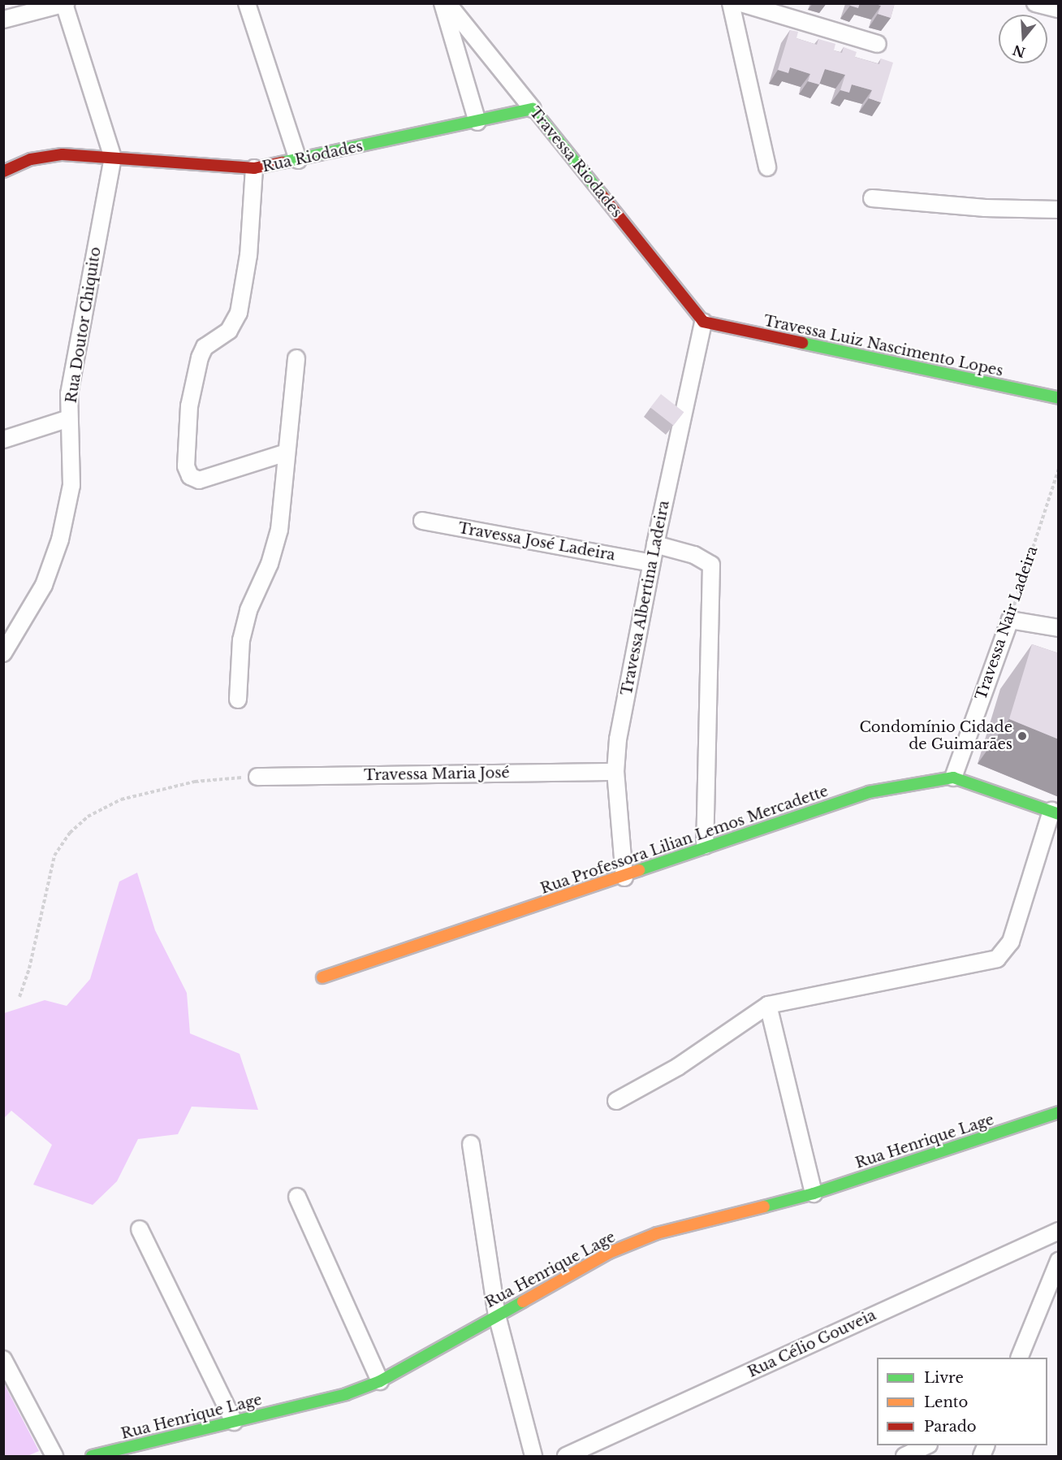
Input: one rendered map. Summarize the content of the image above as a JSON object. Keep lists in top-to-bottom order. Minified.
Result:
{"streets":{"street":["Rua Riodades","Travessa Riodades","Rua Doutor Chiquito","Travessa Luiz Nascimento Lopes","Travessa José Ladeira","Travessa Albertina Ladeira","Travessa Nair Ladeira","Travessa Maria José","Rua Professora Lilian Lemos Mercadette","Rua Henrique Lage","Rua Célio Gouveia"]},"crossings":[["Rua Riodades","Travessa Riodades"],["Rua Riodades","Rua Doutor Chiquito"],["Travessa Riodades","Travessa Luiz Nascimento Lopes"],["Travessa Riodades","Travessa Albertina Ladeira"],["Travessa Luiz Nascimento Lopes","Travessa Albertina Ladeira"],["Travessa José Ladeira","Travessa Albertina Ladeira"],["Travessa Albertina Ladeira","Travessa Maria José"],["Travessa Albertina Ladeira","Rua Professora Lilian Lemos Mercadette"],["Travessa Nair Ladeira","Rua Professora Lilian Lemos Mercadette"]],"places":["Condomínio Cidade de Guimarães"],"legend":["Livre","Lento","Parado"],"north":"bottom"}
